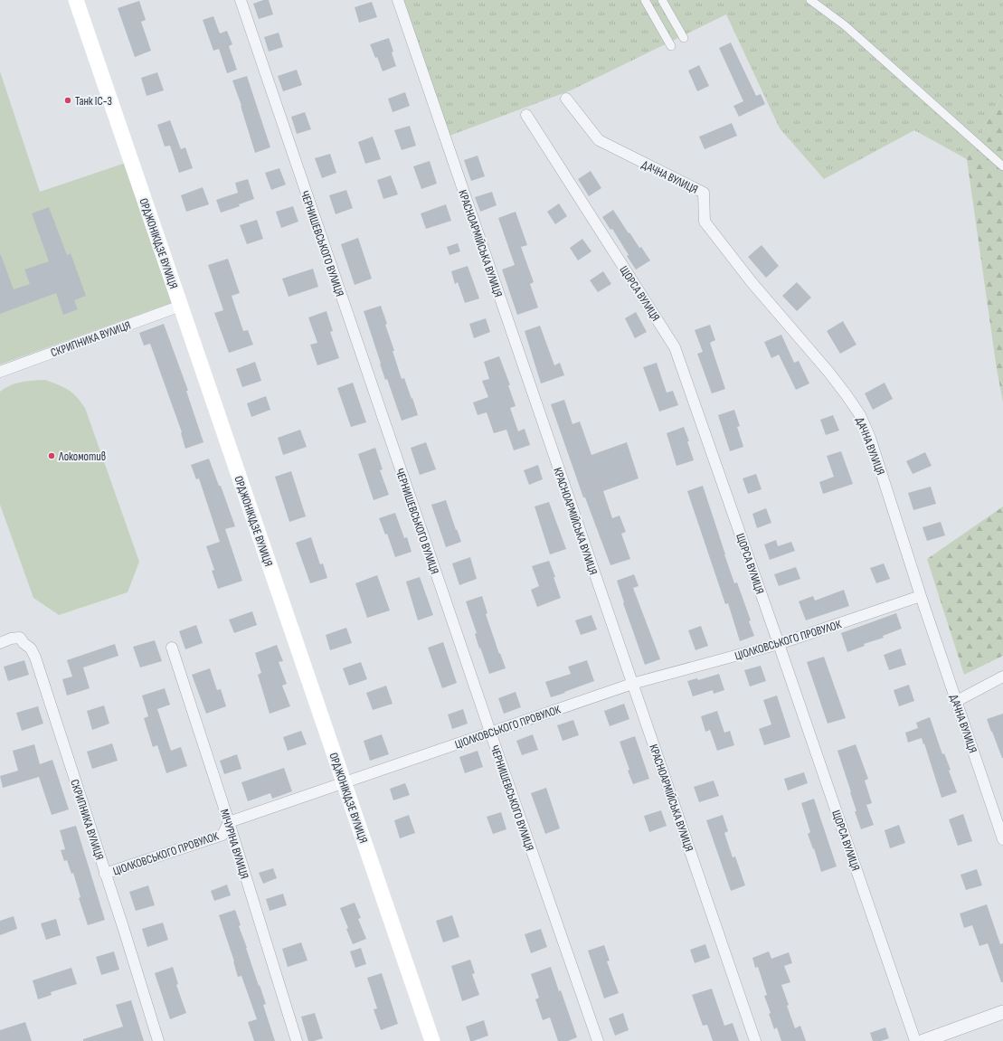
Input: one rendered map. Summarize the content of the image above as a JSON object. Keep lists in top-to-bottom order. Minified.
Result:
{"streets":{"main road":["ОРДЖОНІКІДЗЕ ВУЛИЦЯ"],"street":["ДАЧНА ВУЛИЦЯ","ЧЕРНИШЕВСЬКОГО ВУЛИЦЯ","КРАСНОАРМІЙСЬКА ВУЛИЦЯ","ЩОРСА ВУЛИЦЯ","СКРИПНИКА ВУЛИЦЯ","ЦІОЛКОВСЬКОГО ПРОВУЛОК","МІЧУРІНА ВУЛИЦЯ"]},"crossings":[["ДАЧНА ВУЛИЦЯ","ЦІОЛКОВСЬКОГО ПРОВУЛОК"],["ОРДЖОНІКІДЗЕ ВУЛИЦЯ","СКРИПНИКА ВУЛИЦЯ"],["ОРДЖОНІКІДЗЕ ВУЛИЦЯ","ЦІОЛКОВСЬКОГО ПРОВУЛОК"],["ЧЕРНИШЕВСЬКОГО ВУЛИЦЯ","ЦІОЛКОВСЬКОГО ПРОВУЛОК"],["КРАСНОАРМІЙСЬКА ВУЛИЦЯ","ЦІОЛКОВСЬКОГО ПРОВУЛОК"],["ЩОРСА ВУЛИЦЯ","ЦІОЛКОВСЬКОГО ПРОВУЛОК"],["СКРИПНИКА ВУЛИЦЯ","ЦІОЛКОВСЬКОГО ПРОВУЛОК"],["ЦІОЛКОВСЬКОГО ПРОВУЛОК","МІЧУРІНА ВУЛИЦЯ"]],"places":["Танк ІС-3","Локомотив"]}
